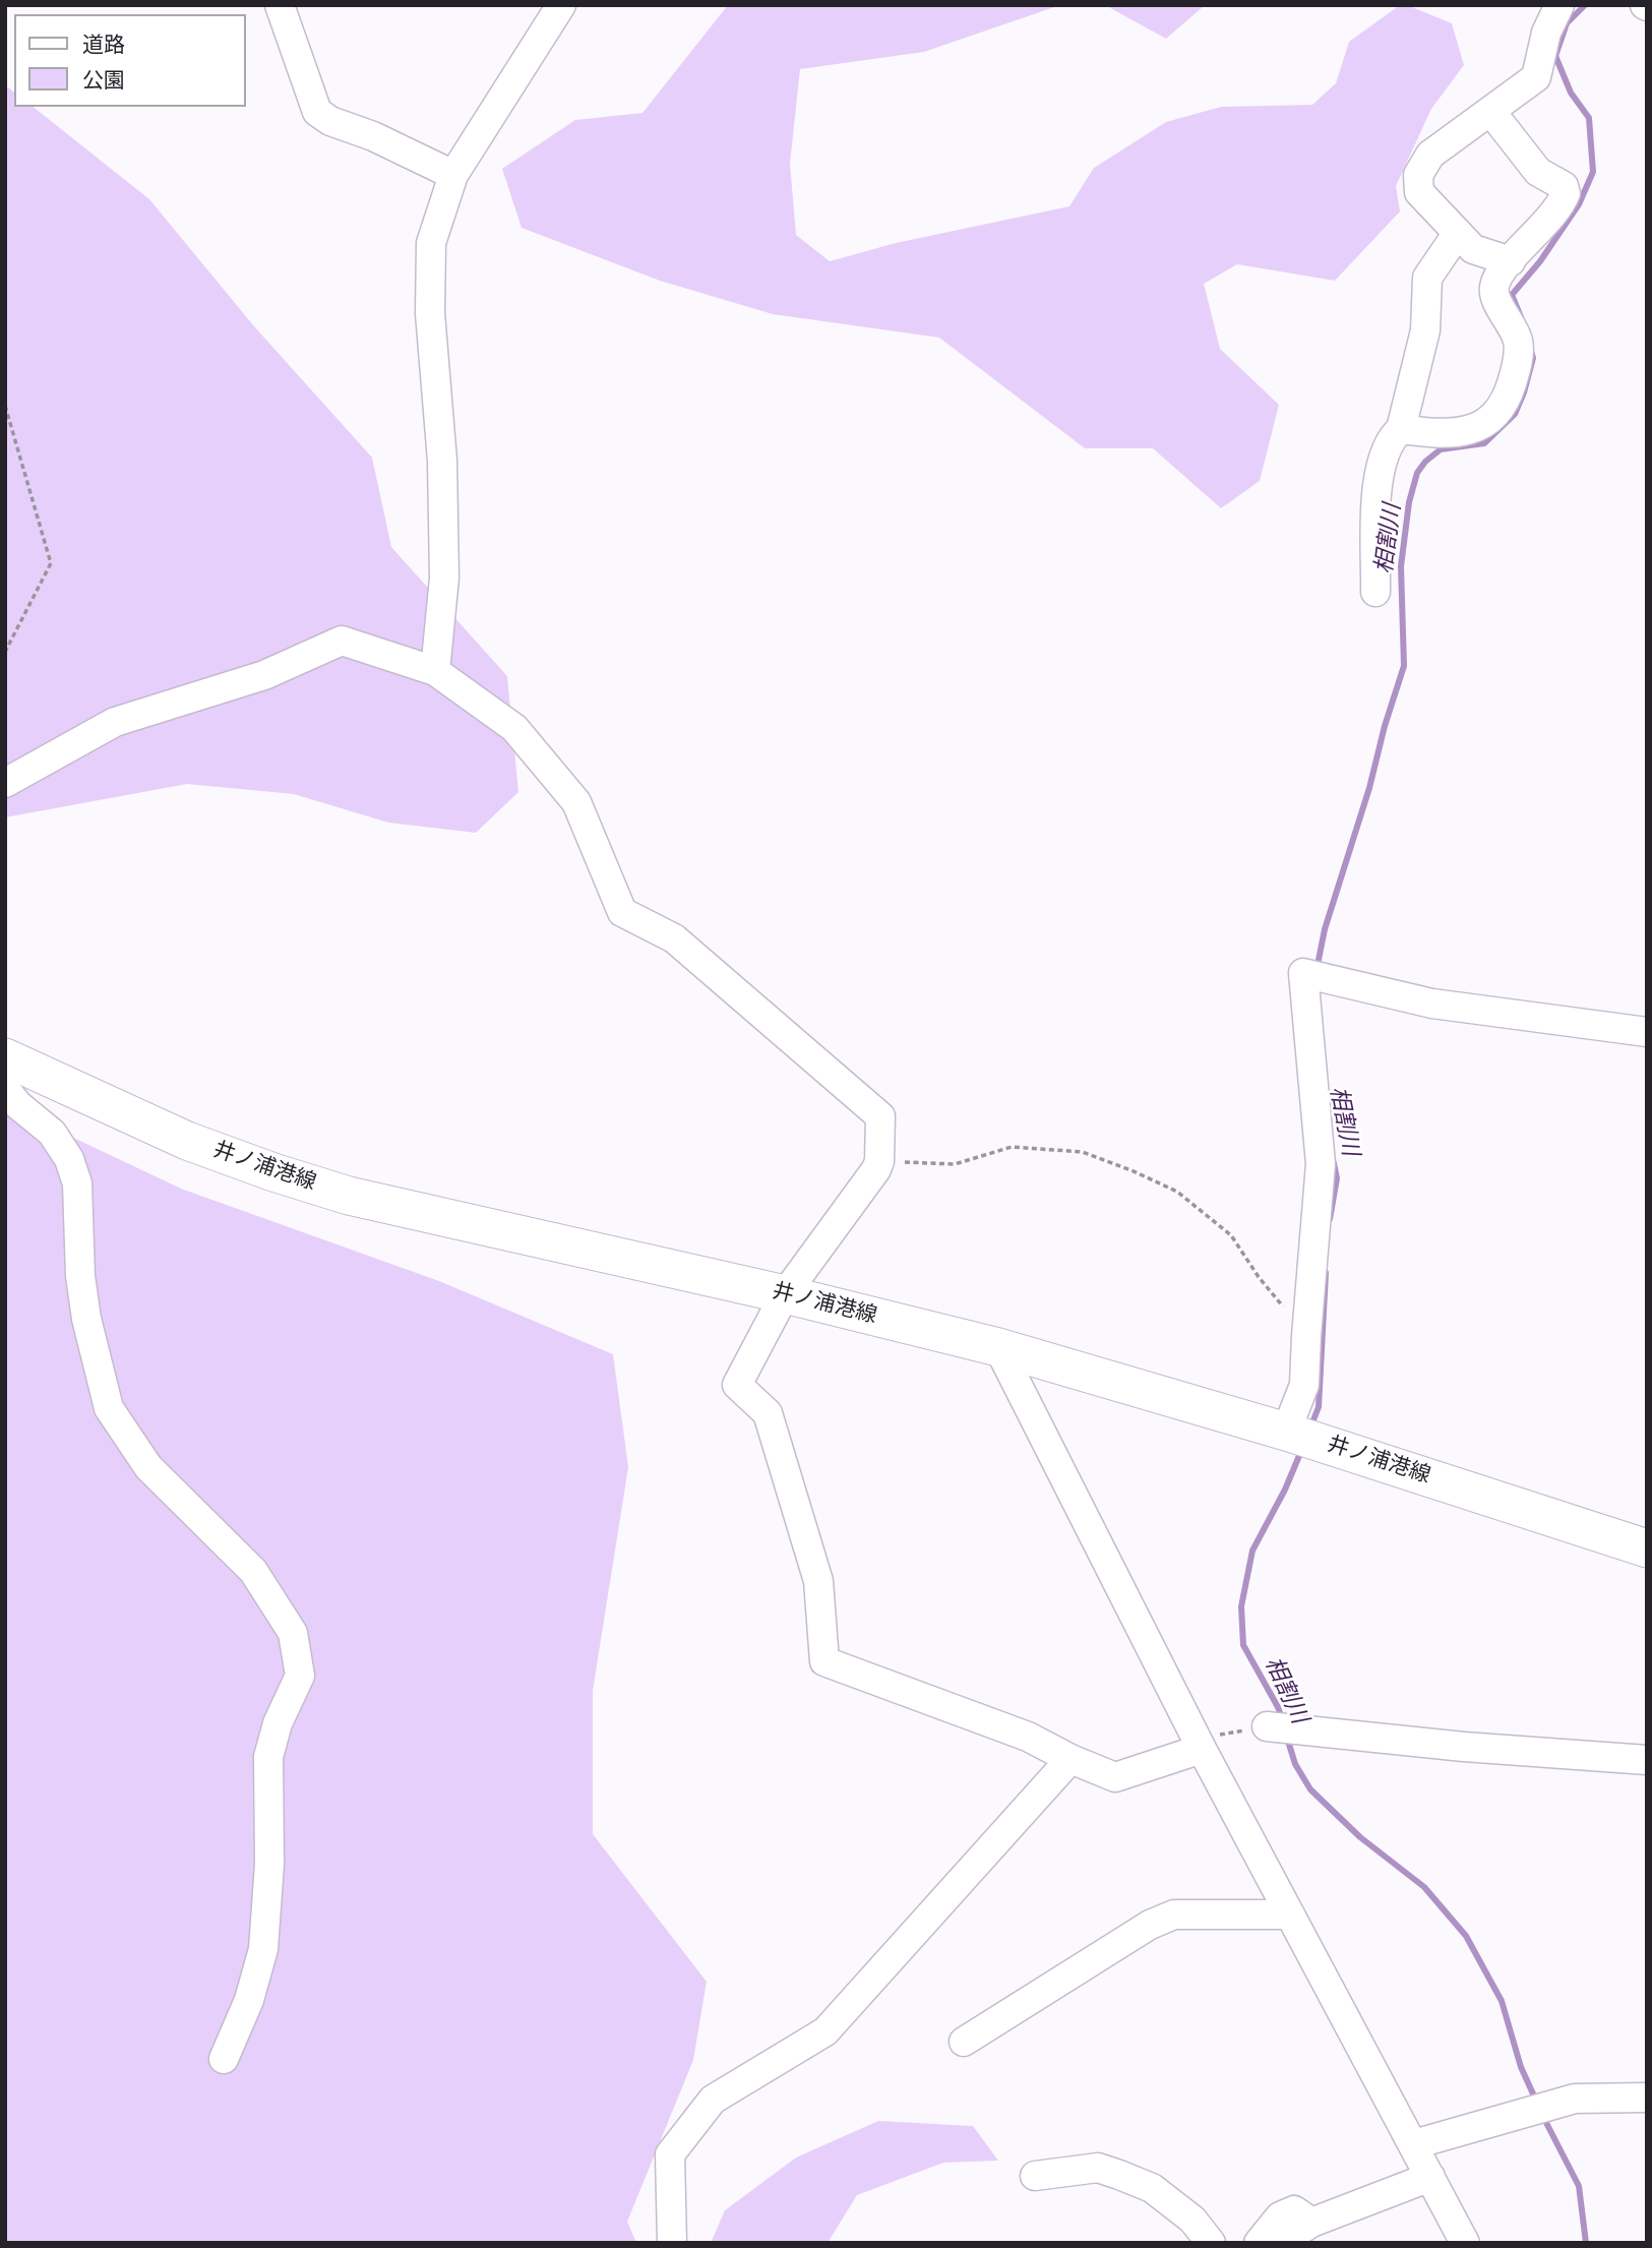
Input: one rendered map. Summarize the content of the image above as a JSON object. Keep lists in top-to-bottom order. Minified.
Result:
{"streets":{"main road":["井ノ浦港線"]},"water":["相割川"],"legend":["道路","公園"]}
